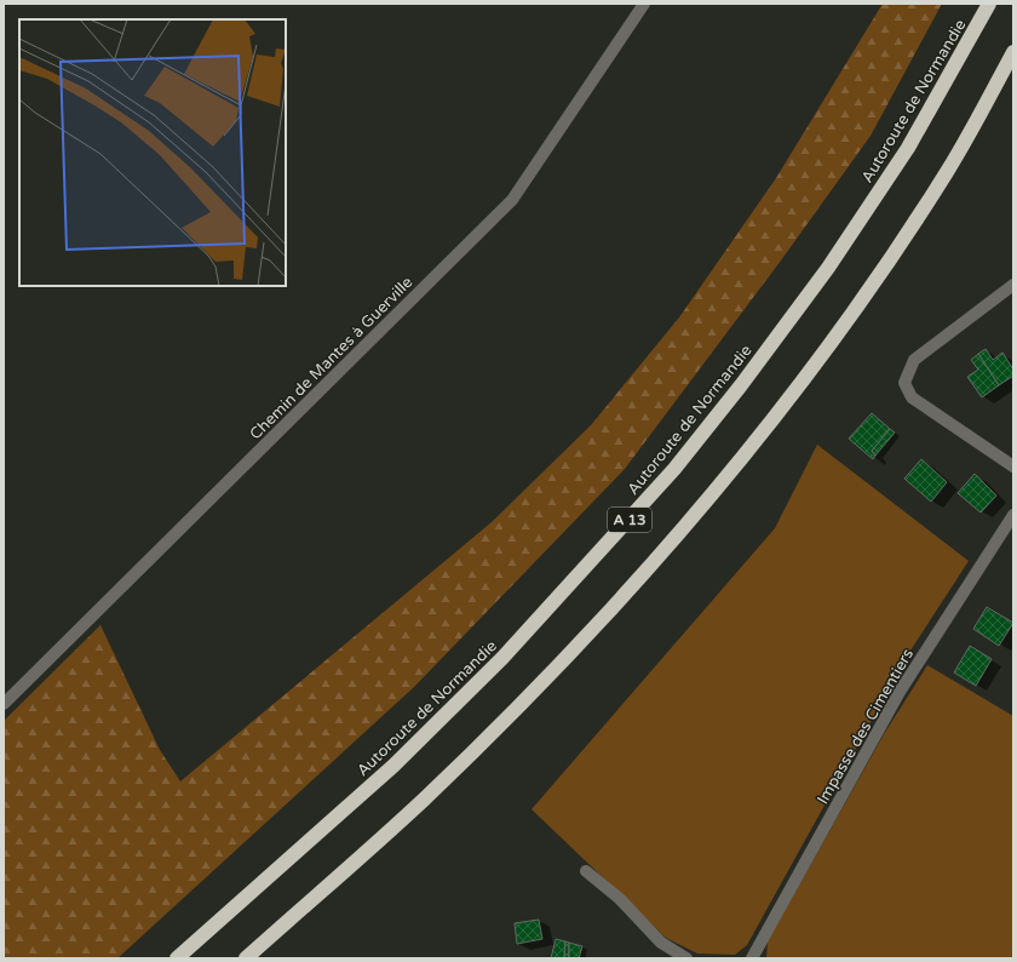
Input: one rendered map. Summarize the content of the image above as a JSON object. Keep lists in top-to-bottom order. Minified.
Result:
{"streets":{"highway":["Autoroute de Normandie","A 13"],"street":["Chemin de Mantes à Guerville","Impasse des Cimentiers"]}}
